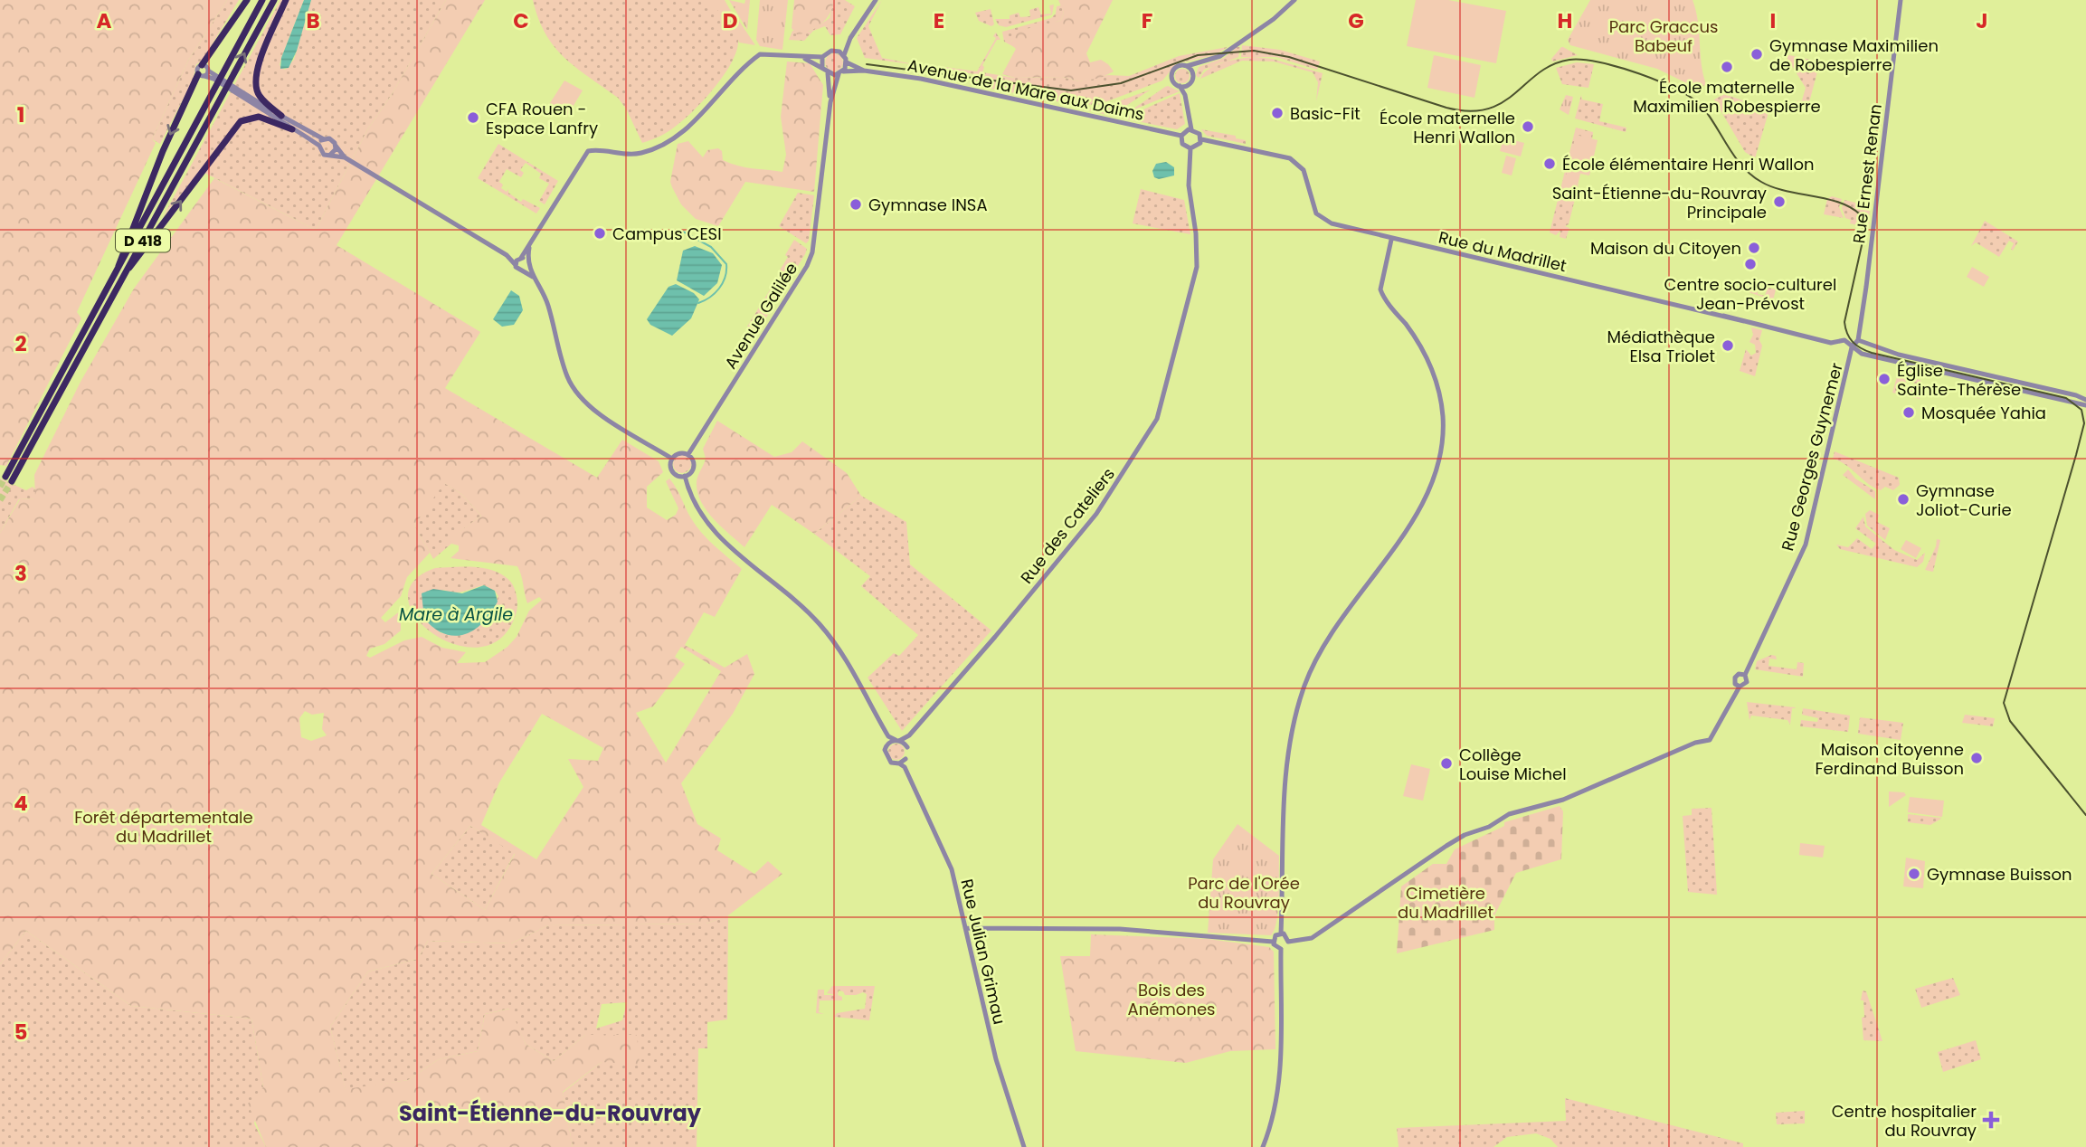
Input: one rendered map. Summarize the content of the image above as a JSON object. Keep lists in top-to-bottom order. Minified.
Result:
{"streets":{"highway":["D 418"],"street":["Avenue de la Mare aux Daims","Rue Ernest Renan","Rue du Madrillet","Avenue Galilée","Rue Georges Guynemer","Rue des Cateliers","Rue Julian Grimau"]},"crossings":[["Avenue de la Mare aux Daims","Rue du Madrillet"],["Avenue de la Mare aux Daims","Avenue Galilée"],["Avenue de la Mare aux Daims","Rue des Cateliers"],["Rue du Madrillet","Rue Georges Guynemer"],["Rue du Madrillet","Rue des Cateliers"],["Rue des Cateliers","Rue Julian Grimau"]],"districts":["Saint-Étienne-du-Rouvray"],"water":["Mare à Argile"],"parks":["Parc Graccus Babeuf","Forêt départementale du Madrillet","Parc de l'Orée du Rouvray","Cimetière du Madrillet","Bois des Anémones"],"places":{"other":["Gymnase Maximilien de Robespierre","École maternelle Maximilien Robespierre","Basic-Fit","CFA Rouen - Espace Lanfry","École maternelle Henri Wallon","École élémentaire Henri Wallon","Saint-Étienne-du-Rouvray Principale","Gymnase INSA","Campus CESI","Maison du Citoyen","Centre socio-culturel Jean-Prévost","Médiathèque Elsa Triolet","Église Sainte-Thérèse","Mosquée Yahia","Gymnase Joliot-Curie","Maison citoyenne Ferdinand Buisson","Collège Louise Michel","Gymnase Buisson"],"health":["Centre hospitalier du Rouvray"]},"grid":{"columns":["A","B","C","D","E","F","G","H","I","J"],"rows":["1","2","3","4","5"]}}
